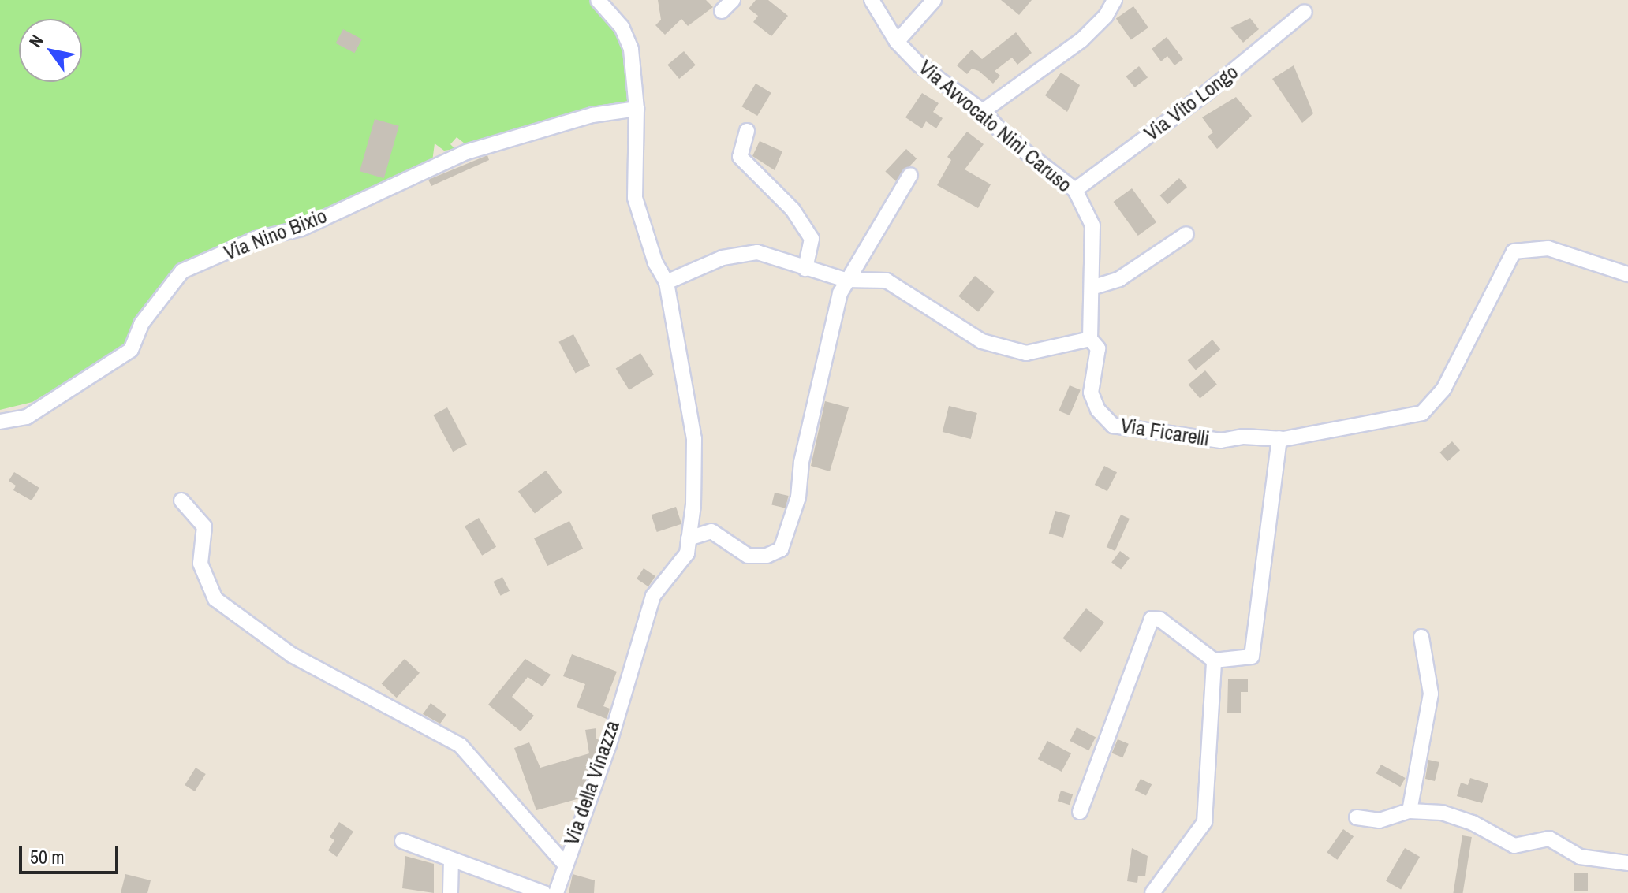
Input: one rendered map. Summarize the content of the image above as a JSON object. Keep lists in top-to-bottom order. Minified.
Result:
{"streets":{"street":["Via Vito Longo","Via Avvocato Ninì Caruso","Via Nino Bixio","Via Ficarelli","Via della Vinazza"]},"crossings":[["Via Vito Longo","Via Avvocato Ninì Caruso"],["Via Avvocato Ninì Caruso","Via Ficarelli"],["Via Nino Bixio","Via della Vinazza"]],"scale_bar":"50 m","north":"top left"}
